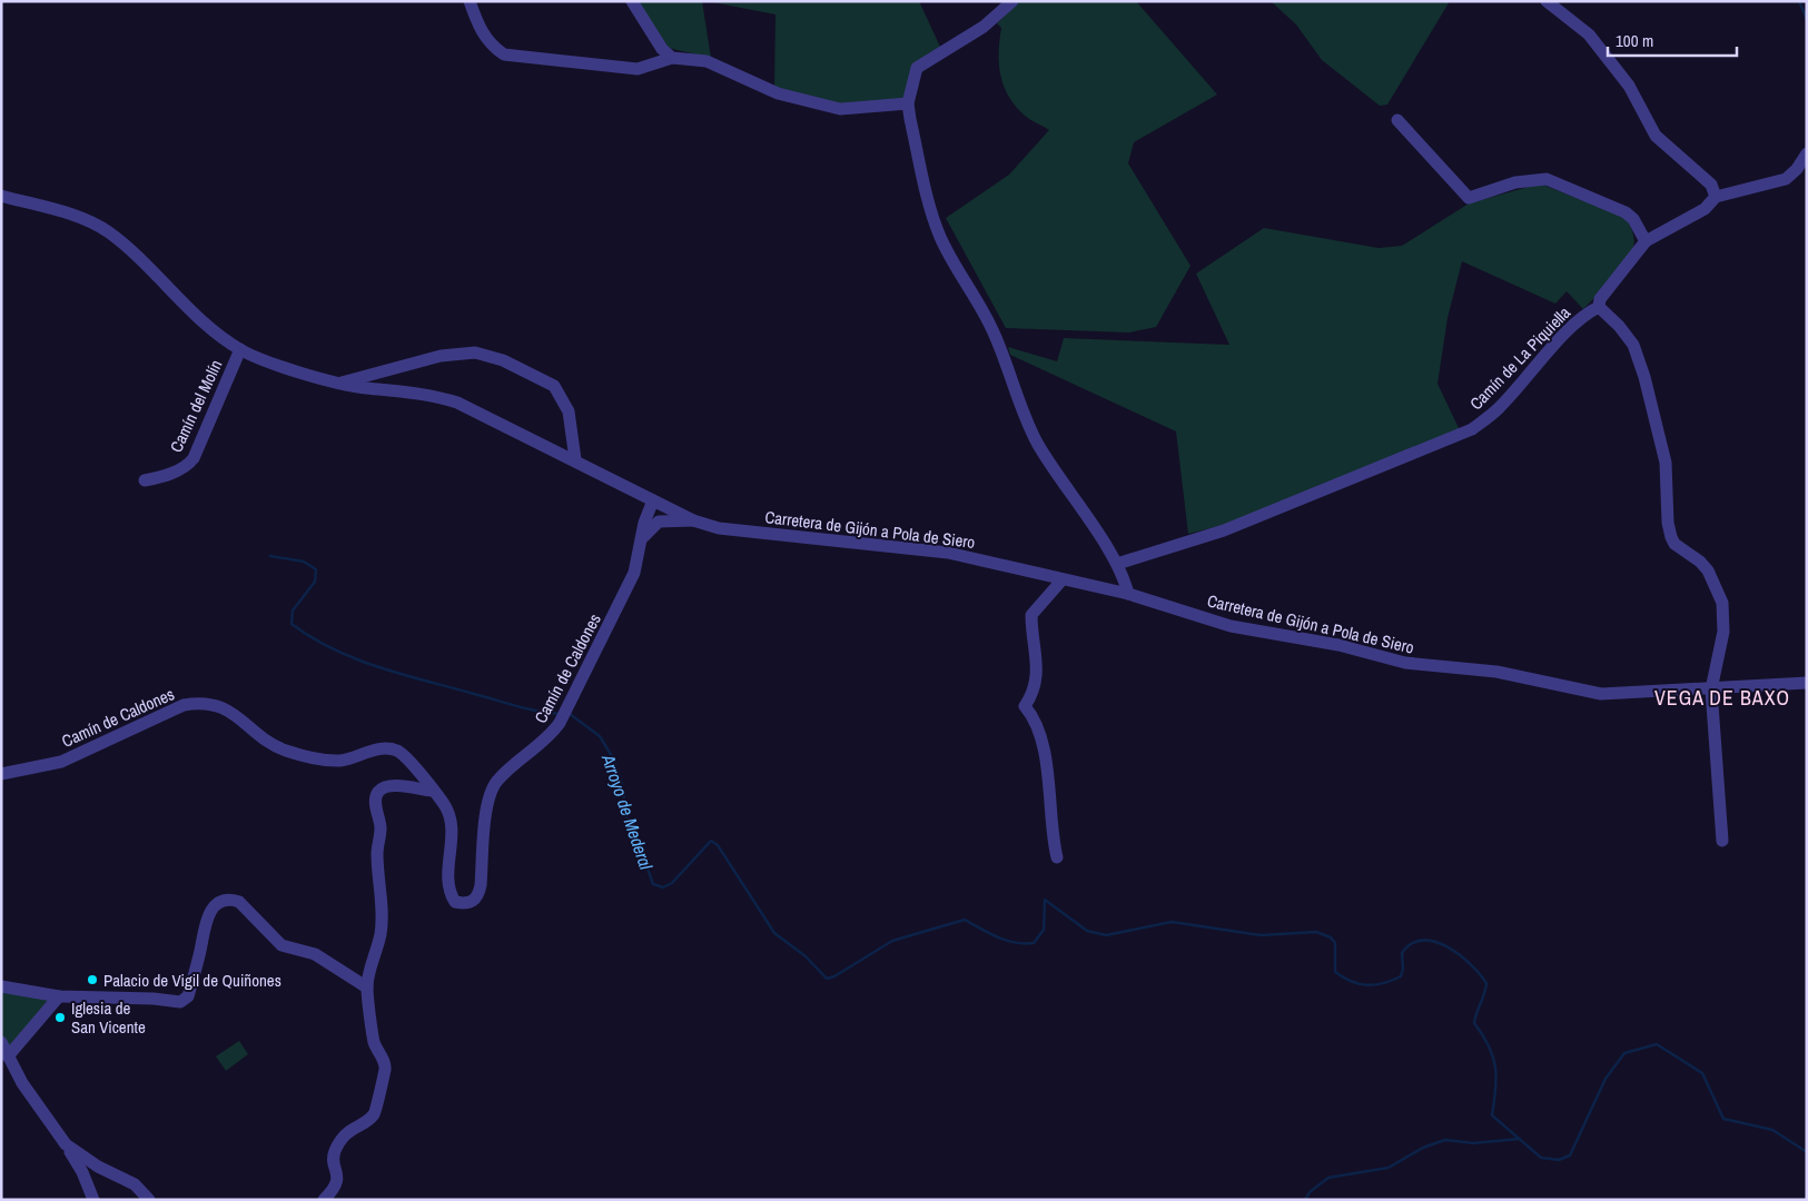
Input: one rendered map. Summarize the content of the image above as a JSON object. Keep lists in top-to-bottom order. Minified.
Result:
{"streets":{"street":["Camín de La Piquiella","Camín del Molín","Carretera de Gijón a Pola de Siero","Camín de Caldones"]},"crossings":[["Camín del Molín","Carretera de Gijón a Pola de Siero"],["Carretera de Gijón a Pola de Siero","Camín de Caldones"]],"districts":["VEGA DE BAXO"],"water":["Arroyo de Mederal"],"places":["Palacio de Vigil de Quiñones","Iglesia de San Vicente"],"scale_bar":"100 m"}
